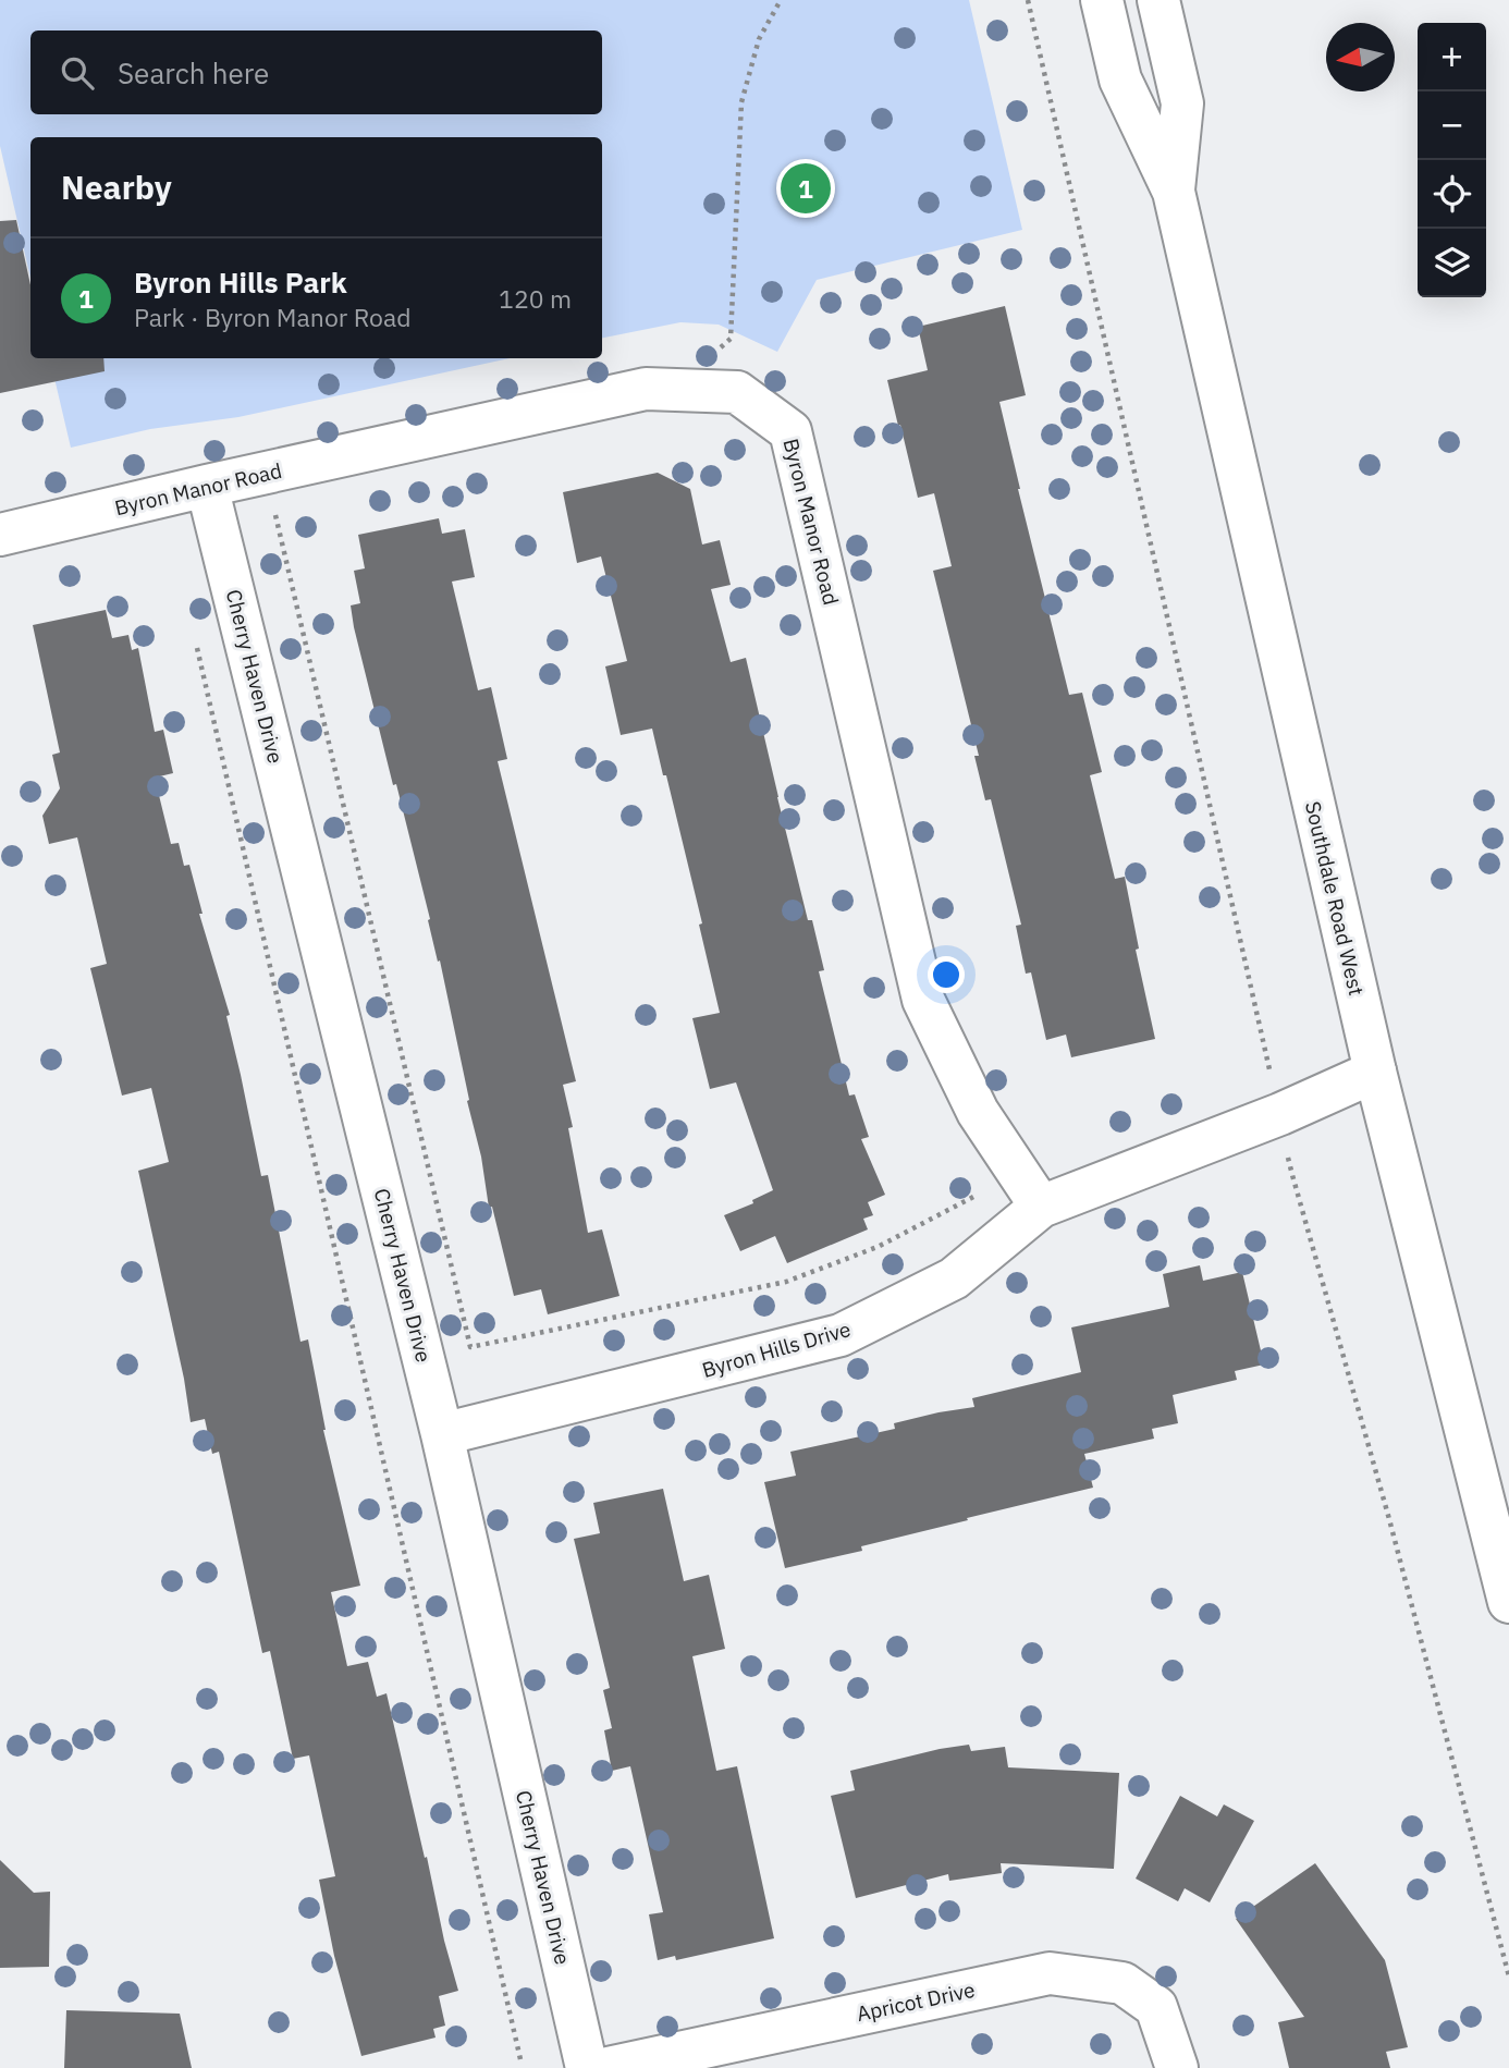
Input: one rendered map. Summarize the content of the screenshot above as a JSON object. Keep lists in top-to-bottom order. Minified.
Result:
{"streets":{"street":["Byron Manor Road","Cherry Haven Drive","Southdale Road West","Byron Hills Drive","Apricot Drive"]},"crossings":[["Byron Manor Road","Cherry Haven Drive"],["Byron Manor Road","Byron Hills Drive"],["Cherry Haven Drive","Byron Hills Drive"],["Southdale Road West","Byron Hills Drive"]],"north":"left","page":{"map_buttons":["+","−"],"search":"Search here","heading":"Nearby","pins":"1","list":[{"mark":"1","name":"Byron Hills Park","note":"Park · Byron Manor Road","value":"120 m"}]}}
